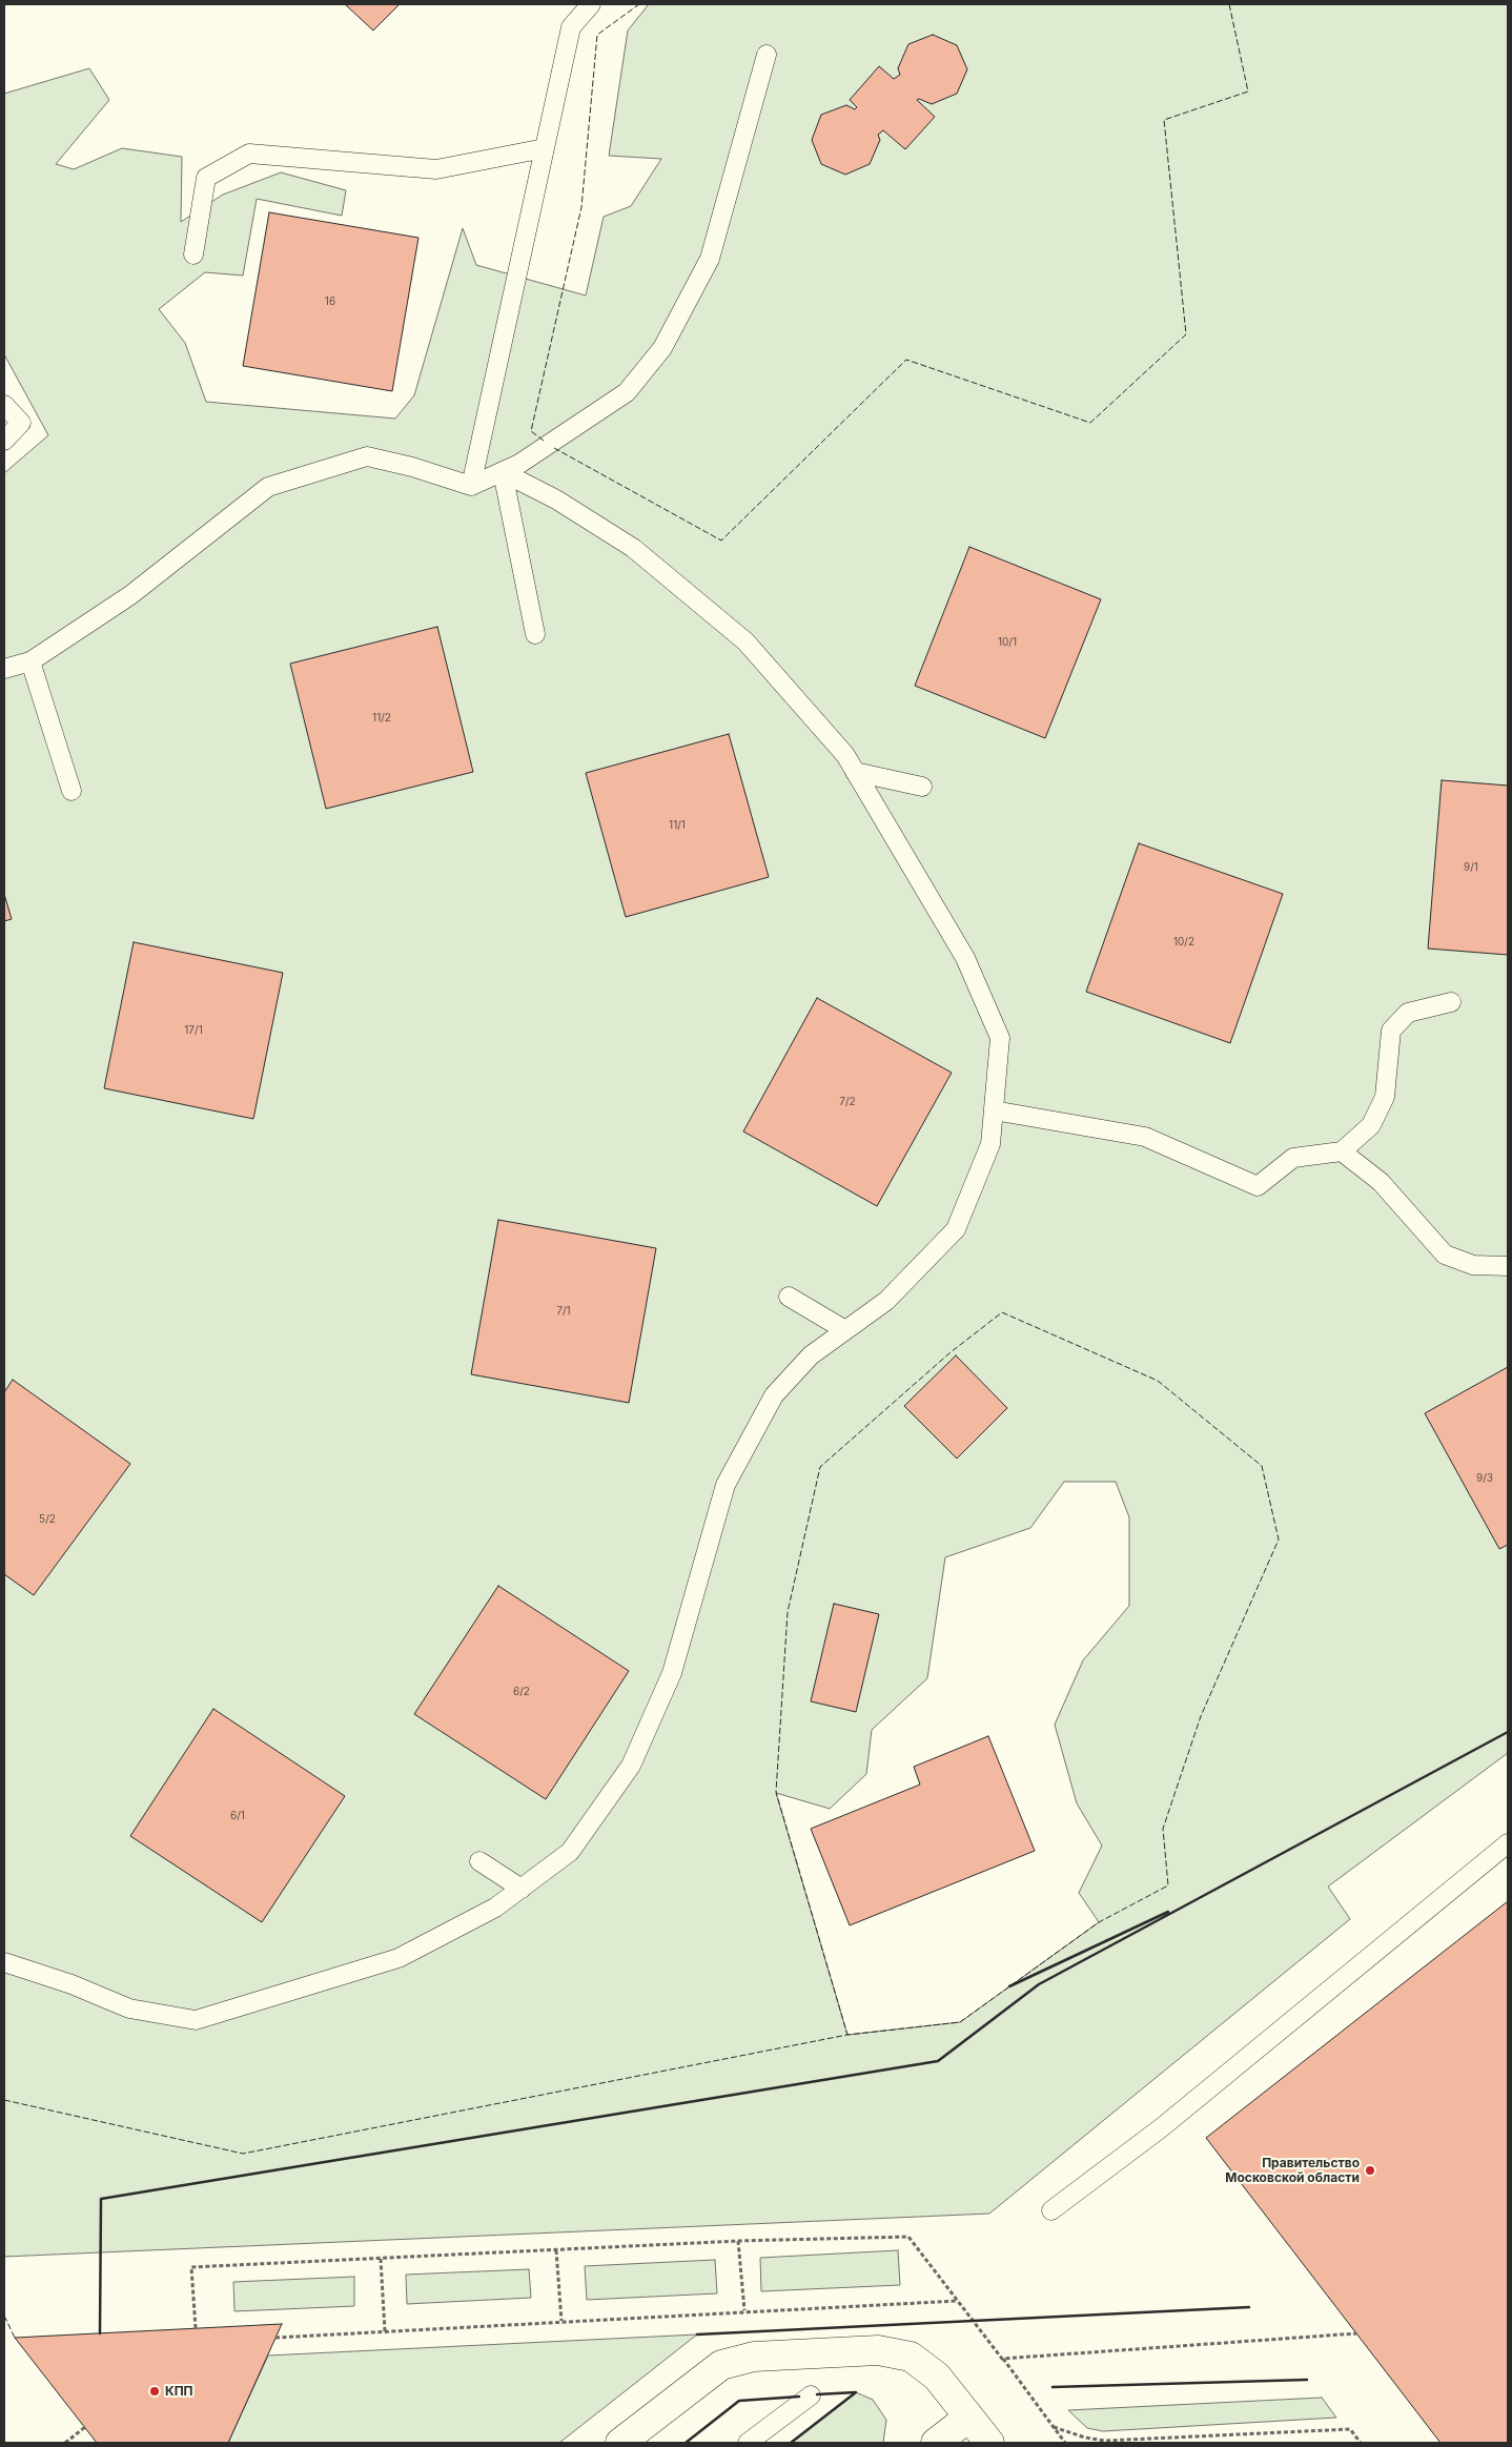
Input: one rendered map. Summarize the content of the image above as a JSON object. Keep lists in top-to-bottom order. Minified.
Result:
{"places":["Правительство Московской области","КПП"],"house_numbers":["16","10/1","11/2","11/1","9/1","10/2","17/1","7/2","7/1","9/3","5/2","6/2","6/1"]}
